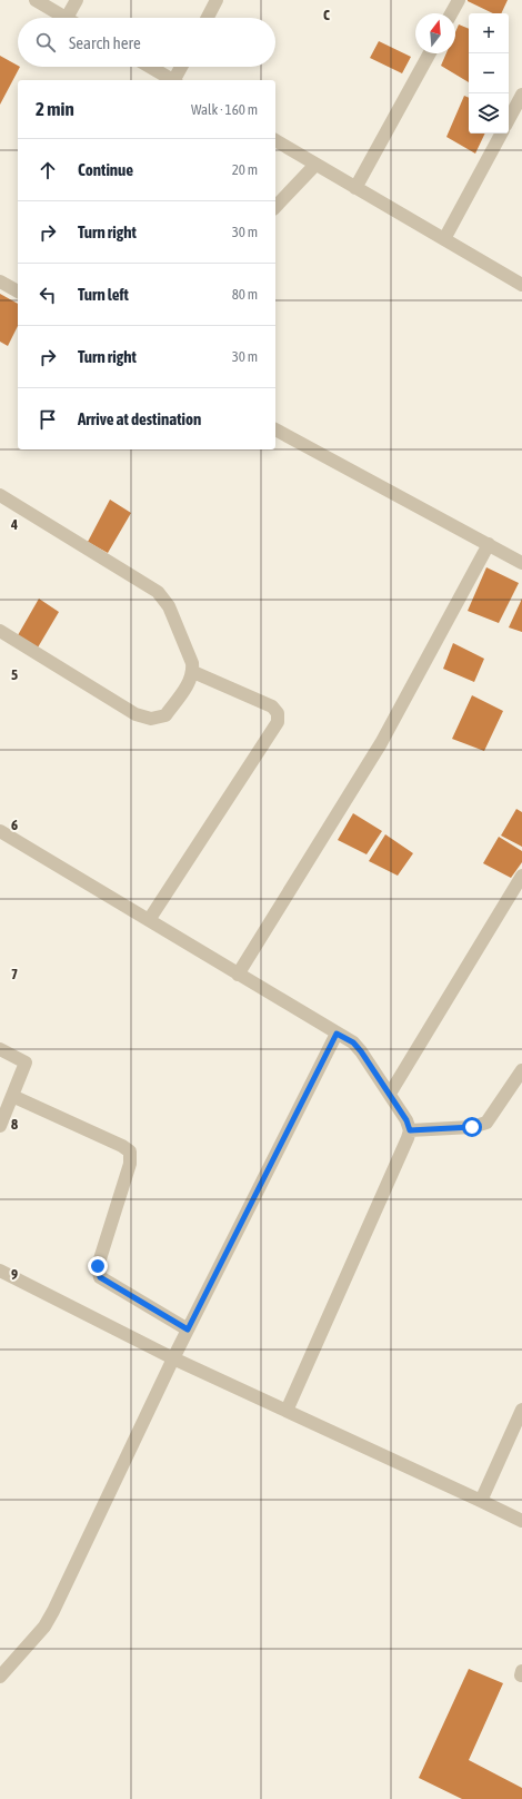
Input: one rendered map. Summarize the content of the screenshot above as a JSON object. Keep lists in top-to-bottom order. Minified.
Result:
{"north":"top","page":{"map_buttons":["+","−"],"search":"Search here","heading":["2 min","Walk · 160 m"],"list":[["Continue","20 m"],["Turn right","30 m"],["Turn left","80 m"],["Turn right","30 m"],"Arrive at destination"]},"grid":{"columns":["C"],"rows":["4","5","6","7","8","9"]}}
